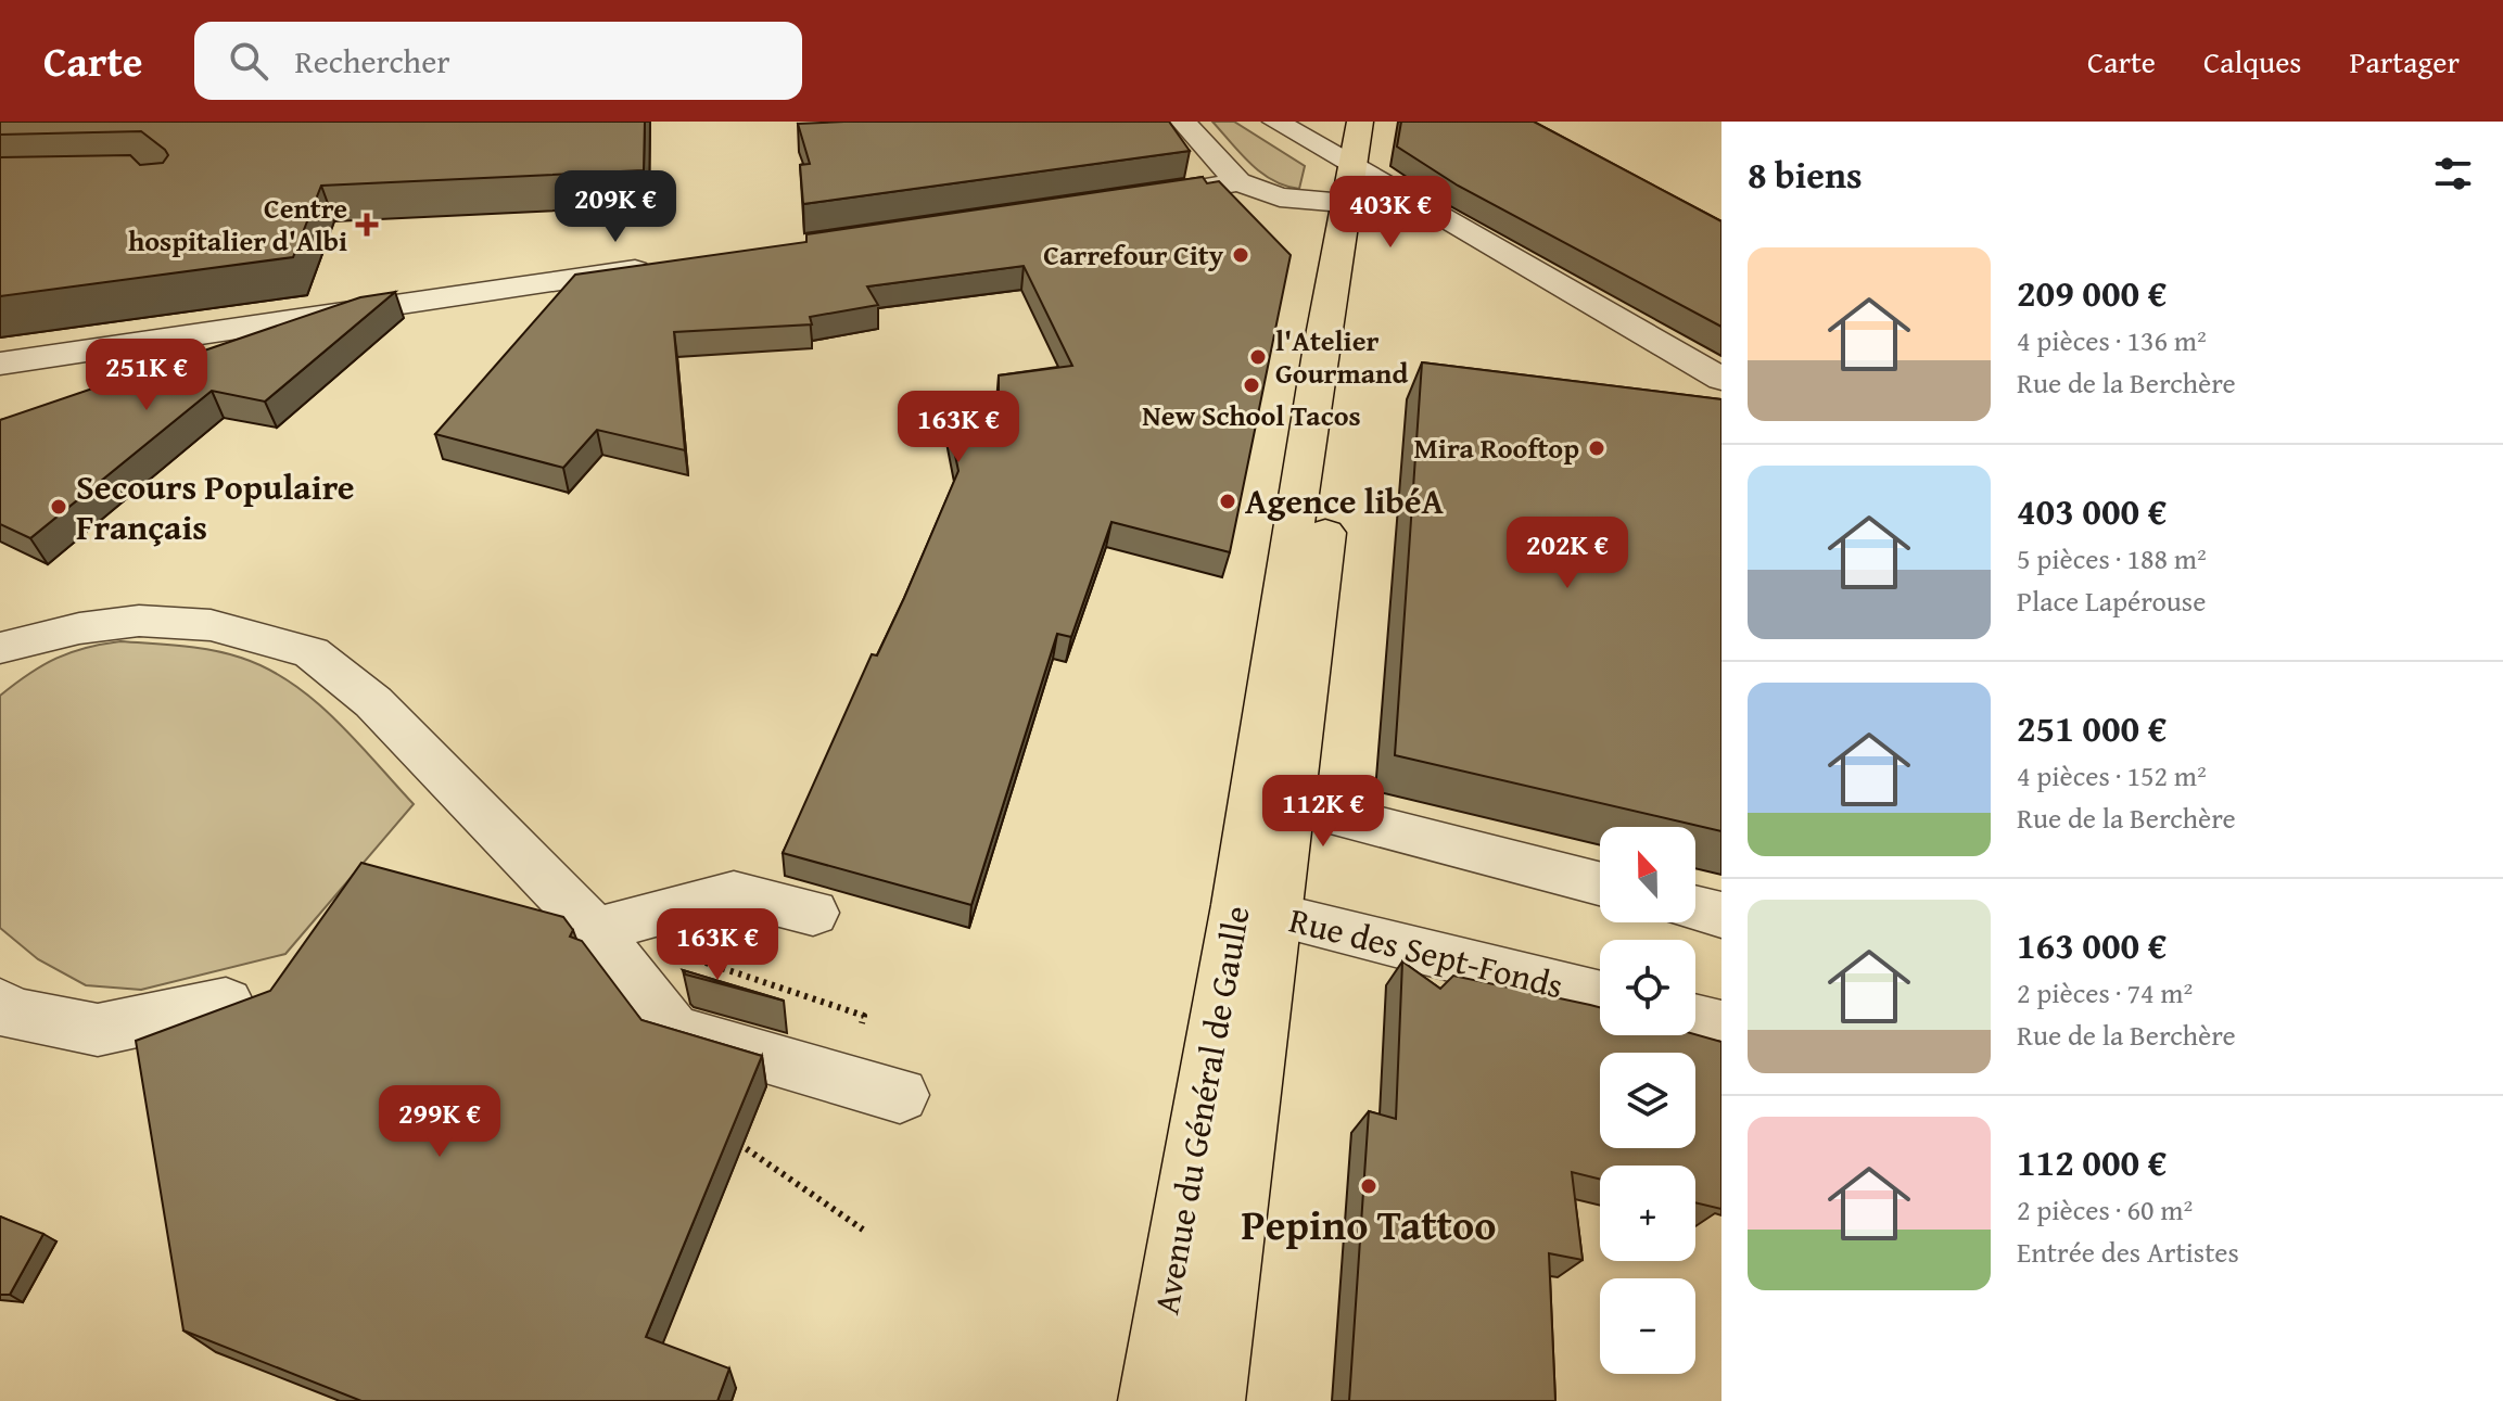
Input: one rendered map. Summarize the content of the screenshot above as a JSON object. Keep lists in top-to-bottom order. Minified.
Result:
{"streets":{"main road":["Avenue du Général de Gaulle"],"street":["Rue des Sept-Fonds"]},"crossings":[["Rue des Sept-Fonds","Avenue du Général de Gaulle"]],"places":{"health":["Centre hospitalier d'Albi"],"other":["Carrefour City","l'Atelier Gourmand","New School Tacos","Mira Rooftop","Agence libéA","Secours Populaire Français","Pepino Tattoo"]},"north":"top","page":{"header":"Carte","search":"Rechercher","nav":["Carte","Calques","Partager"],"heading":"8 biens","price":["209K €","403K €","251K €","163K €","202K €","112K €","163K €","299K €"],"list":[{"name":"209 000 €","note":"4 pièces · 136 m² · Rue de la Berchère"},{"name":"403 000 €","note":"5 pièces · 188 m² · Place Lapérouse"},{"name":"251 000 €","note":"4 pièces · 152 m² · Rue de la Berchère"},{"name":"163 000 €","note":"2 pièces · 74 m² · Rue de la Berchère"},{"name":"112 000 €","note":"2 pièces · 60 m² · Entrée des Artistes"}],"map_buttons":["+","−"]}}
